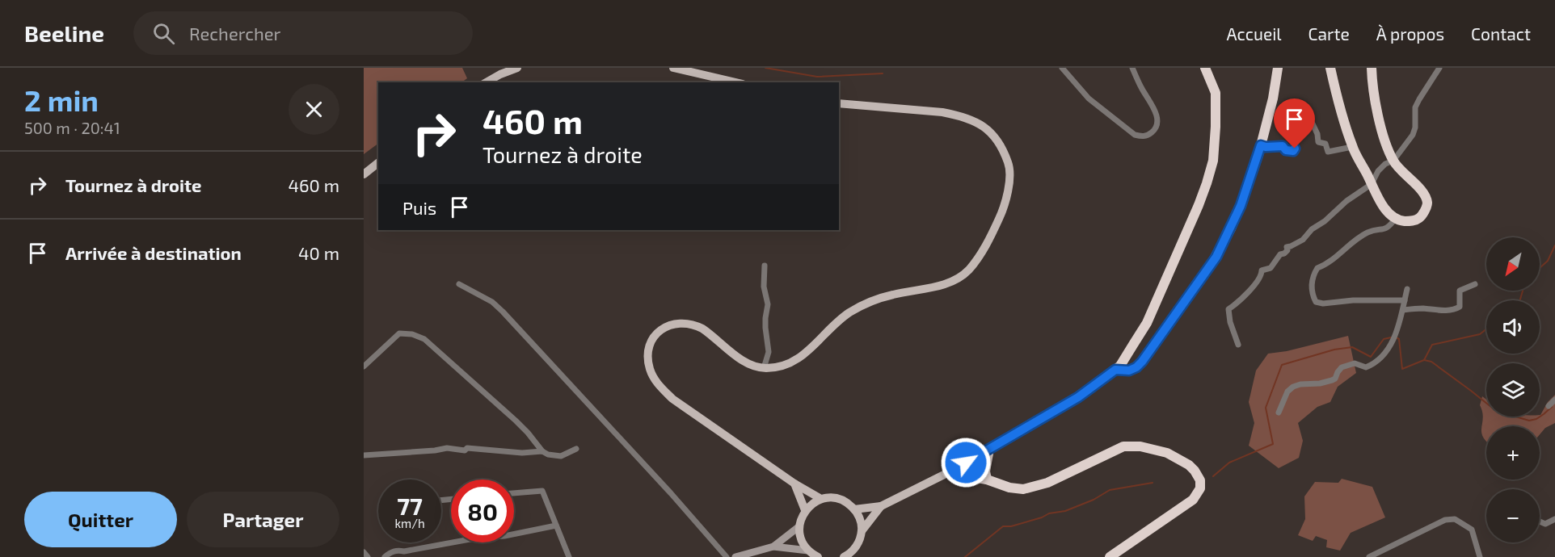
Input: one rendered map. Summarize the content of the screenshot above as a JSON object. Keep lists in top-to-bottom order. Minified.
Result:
{"north":"bottom left","page":{"header":"Beeline","search":"Rechercher","nav":["Accueil","Carte","À propos","Contact"],"heading":["2 min","500 m · 20:41"],"turn":["460 m","Tournez à droite"],"list":[{"name":"Tournez à droite","value":"460 m"},{"name":"Arrivée à destination","value":"40 m"}],"then":"Puis","map_buttons":["+","−"],"speed":"77 km/h","limit":"80","buttons":["Quitter","Partager"]}}
